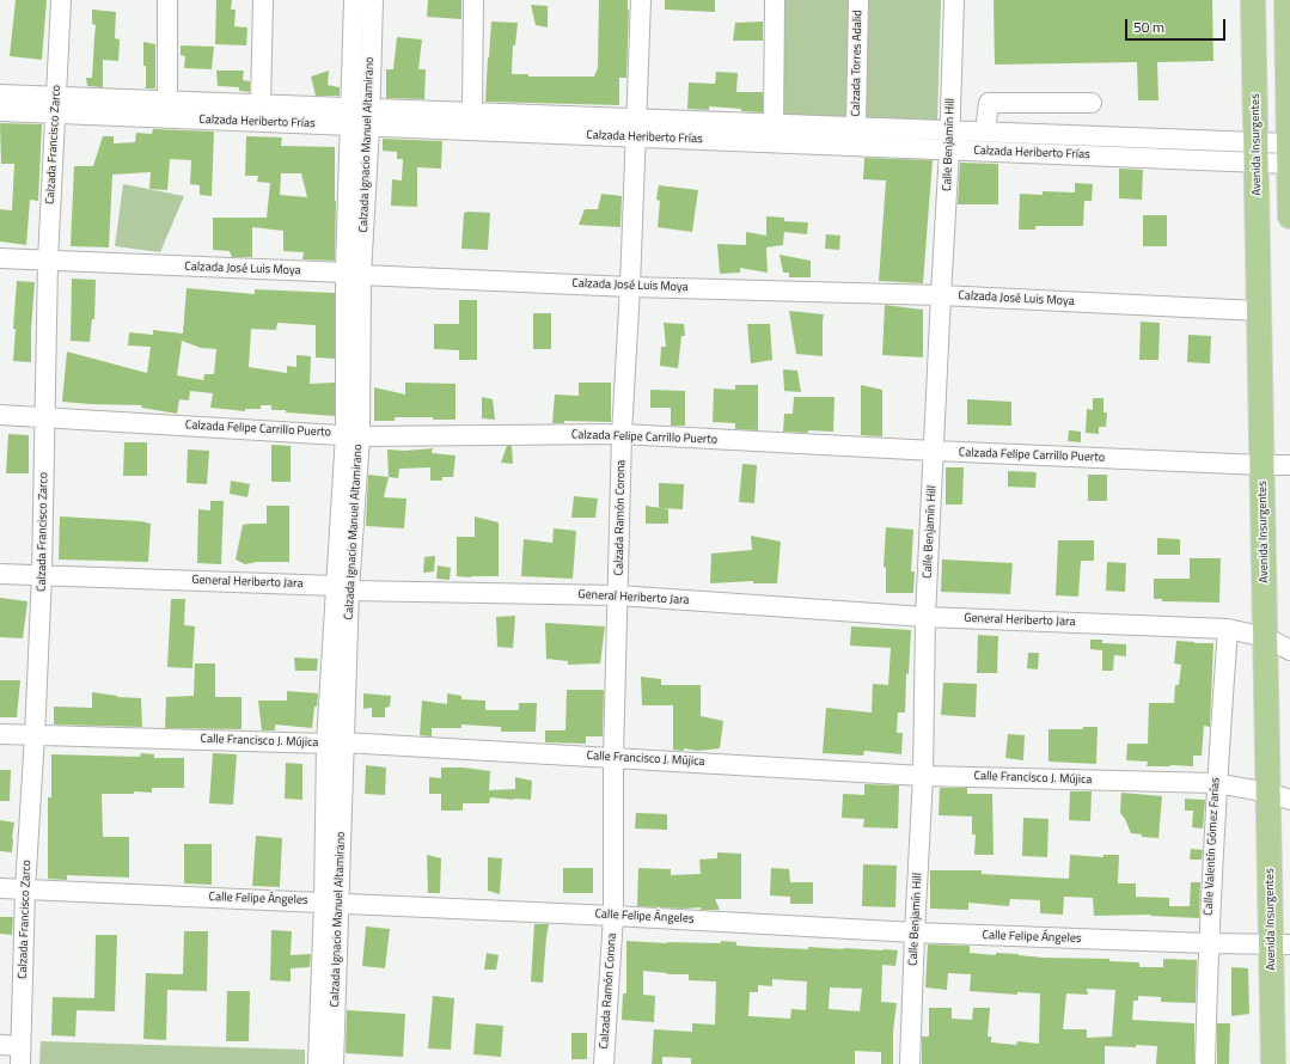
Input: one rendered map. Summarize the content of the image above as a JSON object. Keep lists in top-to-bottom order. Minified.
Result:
{"streets":{"main road":["Avenida Insurgentes"],"street":["Calzada Torres Adalid","Calzada Heriberto Frías","Calzada Francisco Zarco","Calzada Ignacio Manuel Altamirano","Calle Benjamín Hill","Calzada José Luis Moya","Calzada Felipe Carrillo Puerto","Calzada Ramón Corona","General Heriberto Jara","Calle Francisco J. Mújica","Calle Valentín Gómez Farías","Calle Felipe Ángeles"]},"crossings":[["Calzada Torres Adalid","Calzada Heriberto Frías"],["Calzada Heriberto Frías","Calzada Francisco Zarco"],["Calzada Heriberto Frías","Calzada Ignacio Manuel Altamirano"],["Calzada Heriberto Frías","Calle Benjamín Hill"],["Calzada Heriberto Frías","Avenida Insurgentes"],["Calzada Heriberto Frías","Calzada Ramón Corona"],["Calzada Francisco Zarco","Calzada José Luis Moya"],["Calzada Francisco Zarco","Calzada Felipe Carrillo Puerto"],["Calzada Francisco Zarco","General Heriberto Jara"],["Calzada Francisco Zarco","Calle Francisco J. Mújica"],["Calzada Francisco Zarco","Calle Felipe Ángeles"],["Calzada Ignacio Manuel Altamirano","Calzada José Luis Moya"],["Calzada Ignacio Manuel Altamirano","Calzada Felipe Carrillo Puerto"],["Calzada Ignacio Manuel Altamirano","General Heriberto Jara"],["Calzada Ignacio Manuel Altamirano","Calle Francisco J. Mújica"],["Calzada Ignacio Manuel Altamirano","Calle Felipe Ángeles"],["Calle Benjamín Hill","Calzada José Luis Moya"],["Calle Benjamín Hill","Calzada Felipe Carrillo Puerto"],["Calle Benjamín Hill","General Heriberto Jara"],["Calle Benjamín Hill","Calle Francisco J. Mújica"],["Calle Benjamín Hill","Calle Felipe Ángeles"],["Avenida Insurgentes","Calzada José Luis Moya"],["Avenida Insurgentes","Calzada Felipe Carrillo Puerto"],["Avenida Insurgentes","General Heriberto Jara"],["Avenida Insurgentes","Calle Francisco J. Mújica"],["Avenida Insurgentes","Calle Felipe Ángeles"],["Calzada José Luis Moya","Calzada Ramón Corona"],["Calzada Felipe Carrillo Puerto","Calzada Ramón Corona"],["Calzada Ramón Corona","General Heriberto Jara"],["Calzada Ramón Corona","Calle Francisco J. Mújica"],["Calzada Ramón Corona","Calle Felipe Ángeles"],["General Heriberto Jara","Calle Valentín Gómez Farías"],["Calle Francisco J. Mújica","Calle Valentín Gómez Farías"],["Calle Valentín Gómez Farías","Calle Felipe Ángeles"]],"scale_bar":"50 m"}
